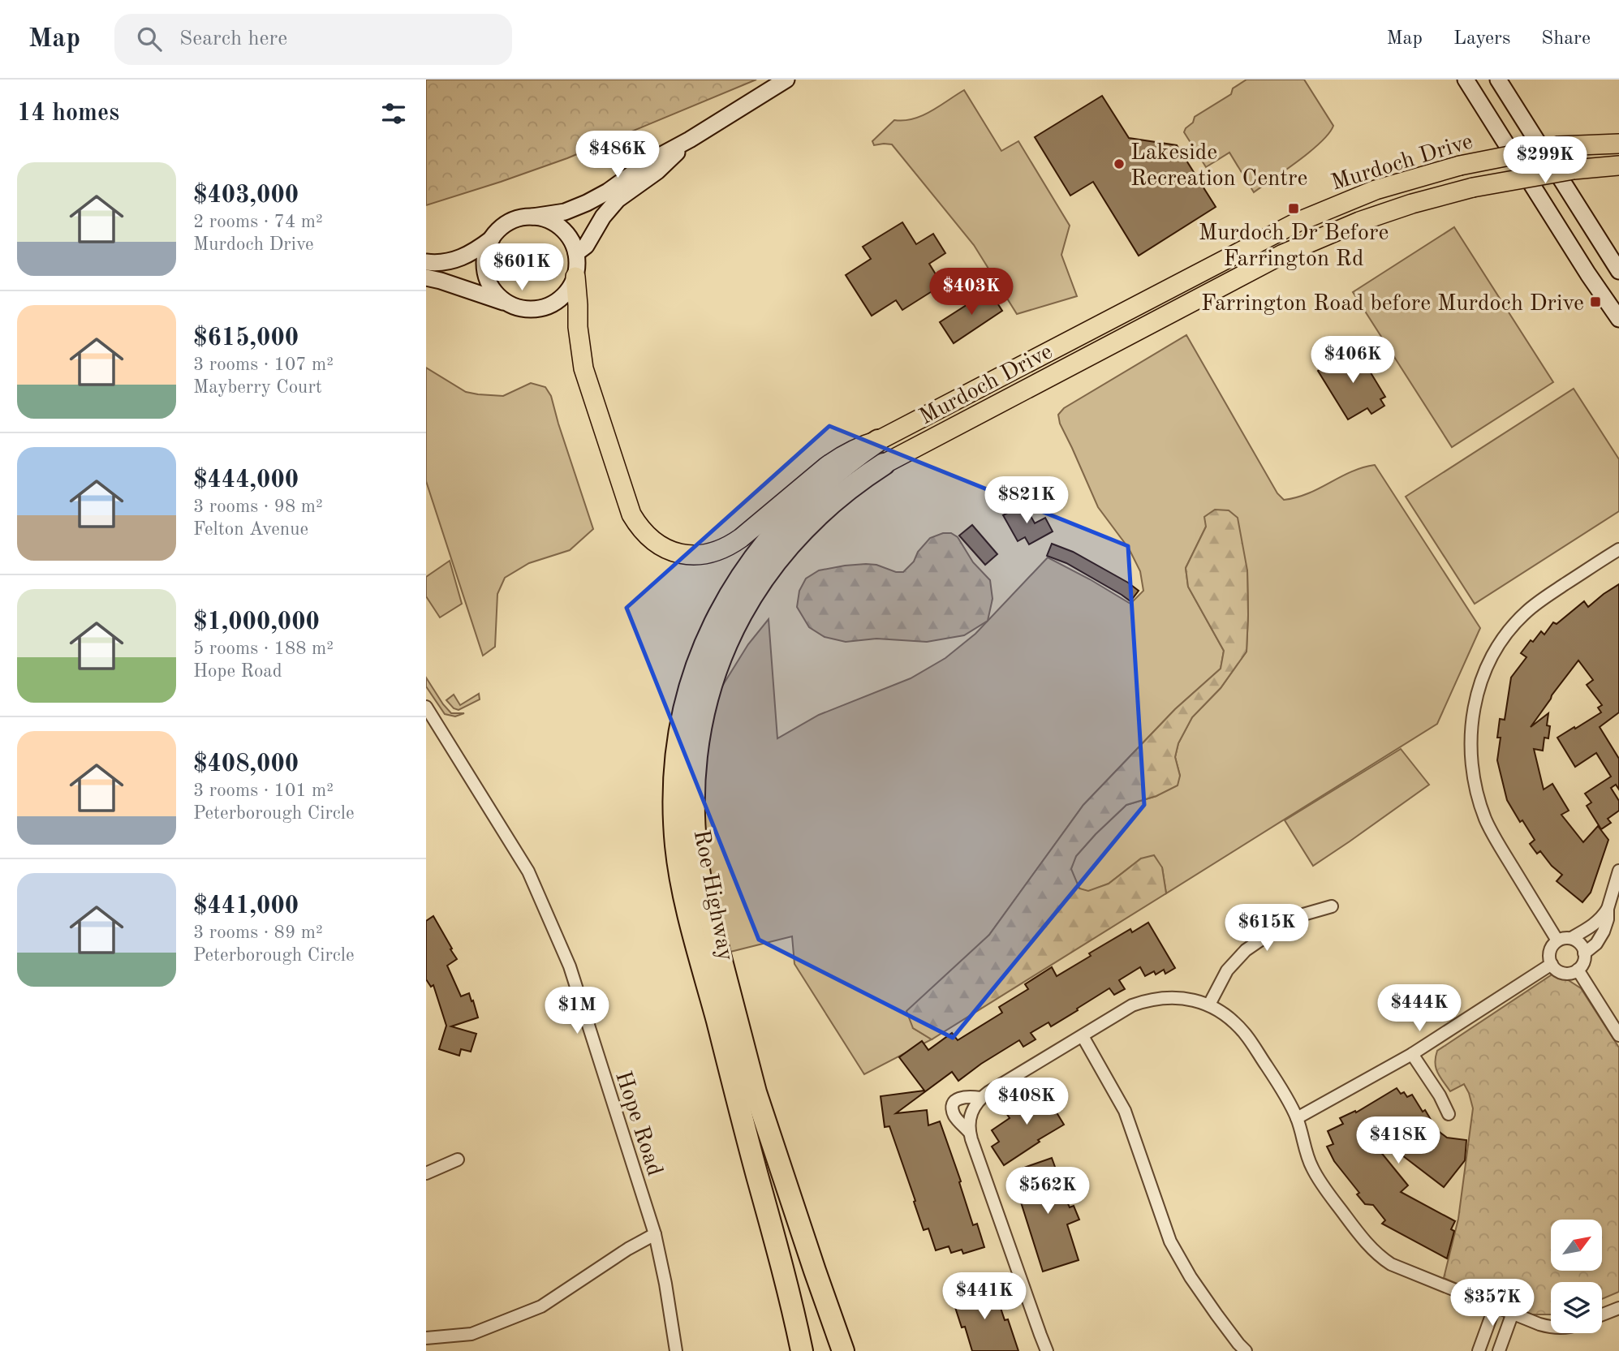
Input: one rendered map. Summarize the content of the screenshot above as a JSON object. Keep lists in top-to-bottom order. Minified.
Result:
{"streets":{"highway":["Roe Highway"],"main road":["Murdoch Drive"],"street":["Hope Road"]},"crossings":[["Murdoch Drive","Roe Highway"]],"places":{"other":["Lakeside Recreation Centre"],"transit":["Murdoch Dr Before Farrington Rd","Farrington Road before Murdoch Drive"]},"north":"top right","page":{"header":"Map","search":"Search here","nav":["Map","Layers","Share"],"heading":"14 homes","price":["$486K","$299K","$601K","$403K","$406K","$821K","$615K","$444K","$1M","$408K","$418K","$562K","$441K","$357K"],"list":[{"name":"$403,000","note":"2 rooms · 74 m² · Murdoch Drive"},{"name":"$615,000","note":"3 rooms · 107 m² · Mayberry Court"},{"name":"$444,000","note":"3 rooms · 98 m² · Felton Avenue"},{"name":"$1,000,000","note":"5 rooms · 188 m² · Hope Road"},{"name":"$408,000","note":"3 rooms · 101 m² · Peterborough Circle"},{"name":"$441,000","note":"3 rooms · 89 m² · Peterborough Circle"}]}}
